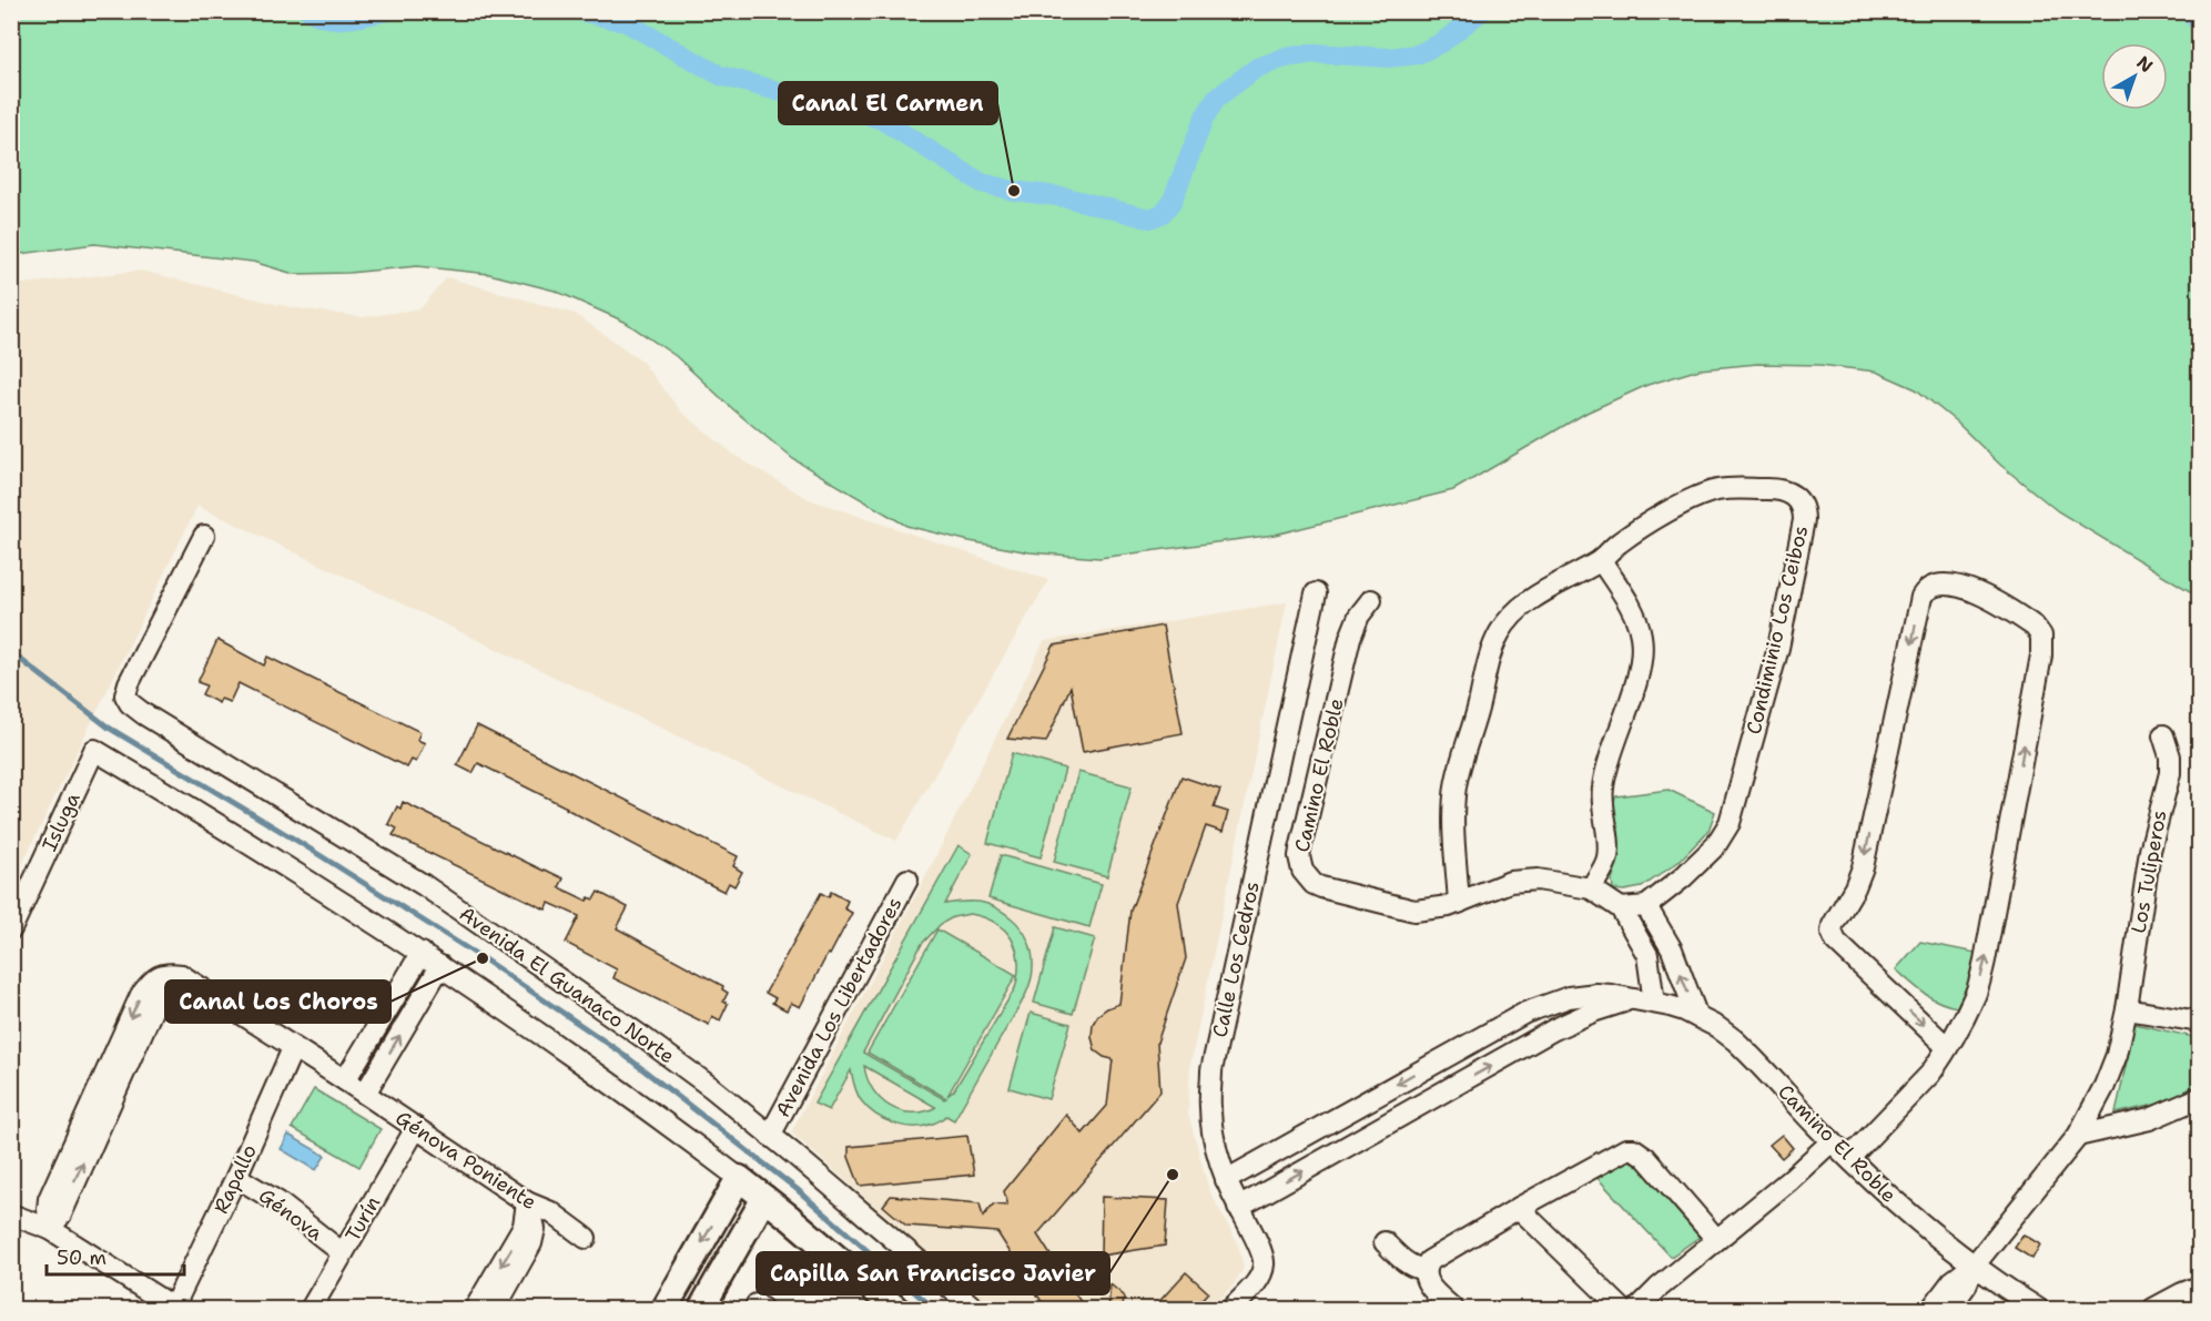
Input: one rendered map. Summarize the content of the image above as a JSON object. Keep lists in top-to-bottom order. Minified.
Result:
{"streets":{"street":["Condiminio Los Ceibos","Camino El Roble","Isluga","Los Tuliperos","Calle Los Cedros","Avenida El Guanaco Norte","Avenida Los Libertadores","Génova Poniente","Rapallo","Génova","Turín"]},"crossings":[["Condiminio Los Ceibos","Camino El Roble"],["Camino El Roble","Los Tuliperos"],["Camino El Roble","Calle Los Cedros"],["Avenida El Guanaco Norte","Avenida Los Libertadores"],["Génova Poniente","Rapallo"],["Génova Poniente","Turín"],["Rapallo","Génova"],["Génova","Turín"]],"places":["Canal El Carmen","Canal Los Choros","Capilla San Francisco Javier"],"scale_bar":"50 m","north":"top right"}
